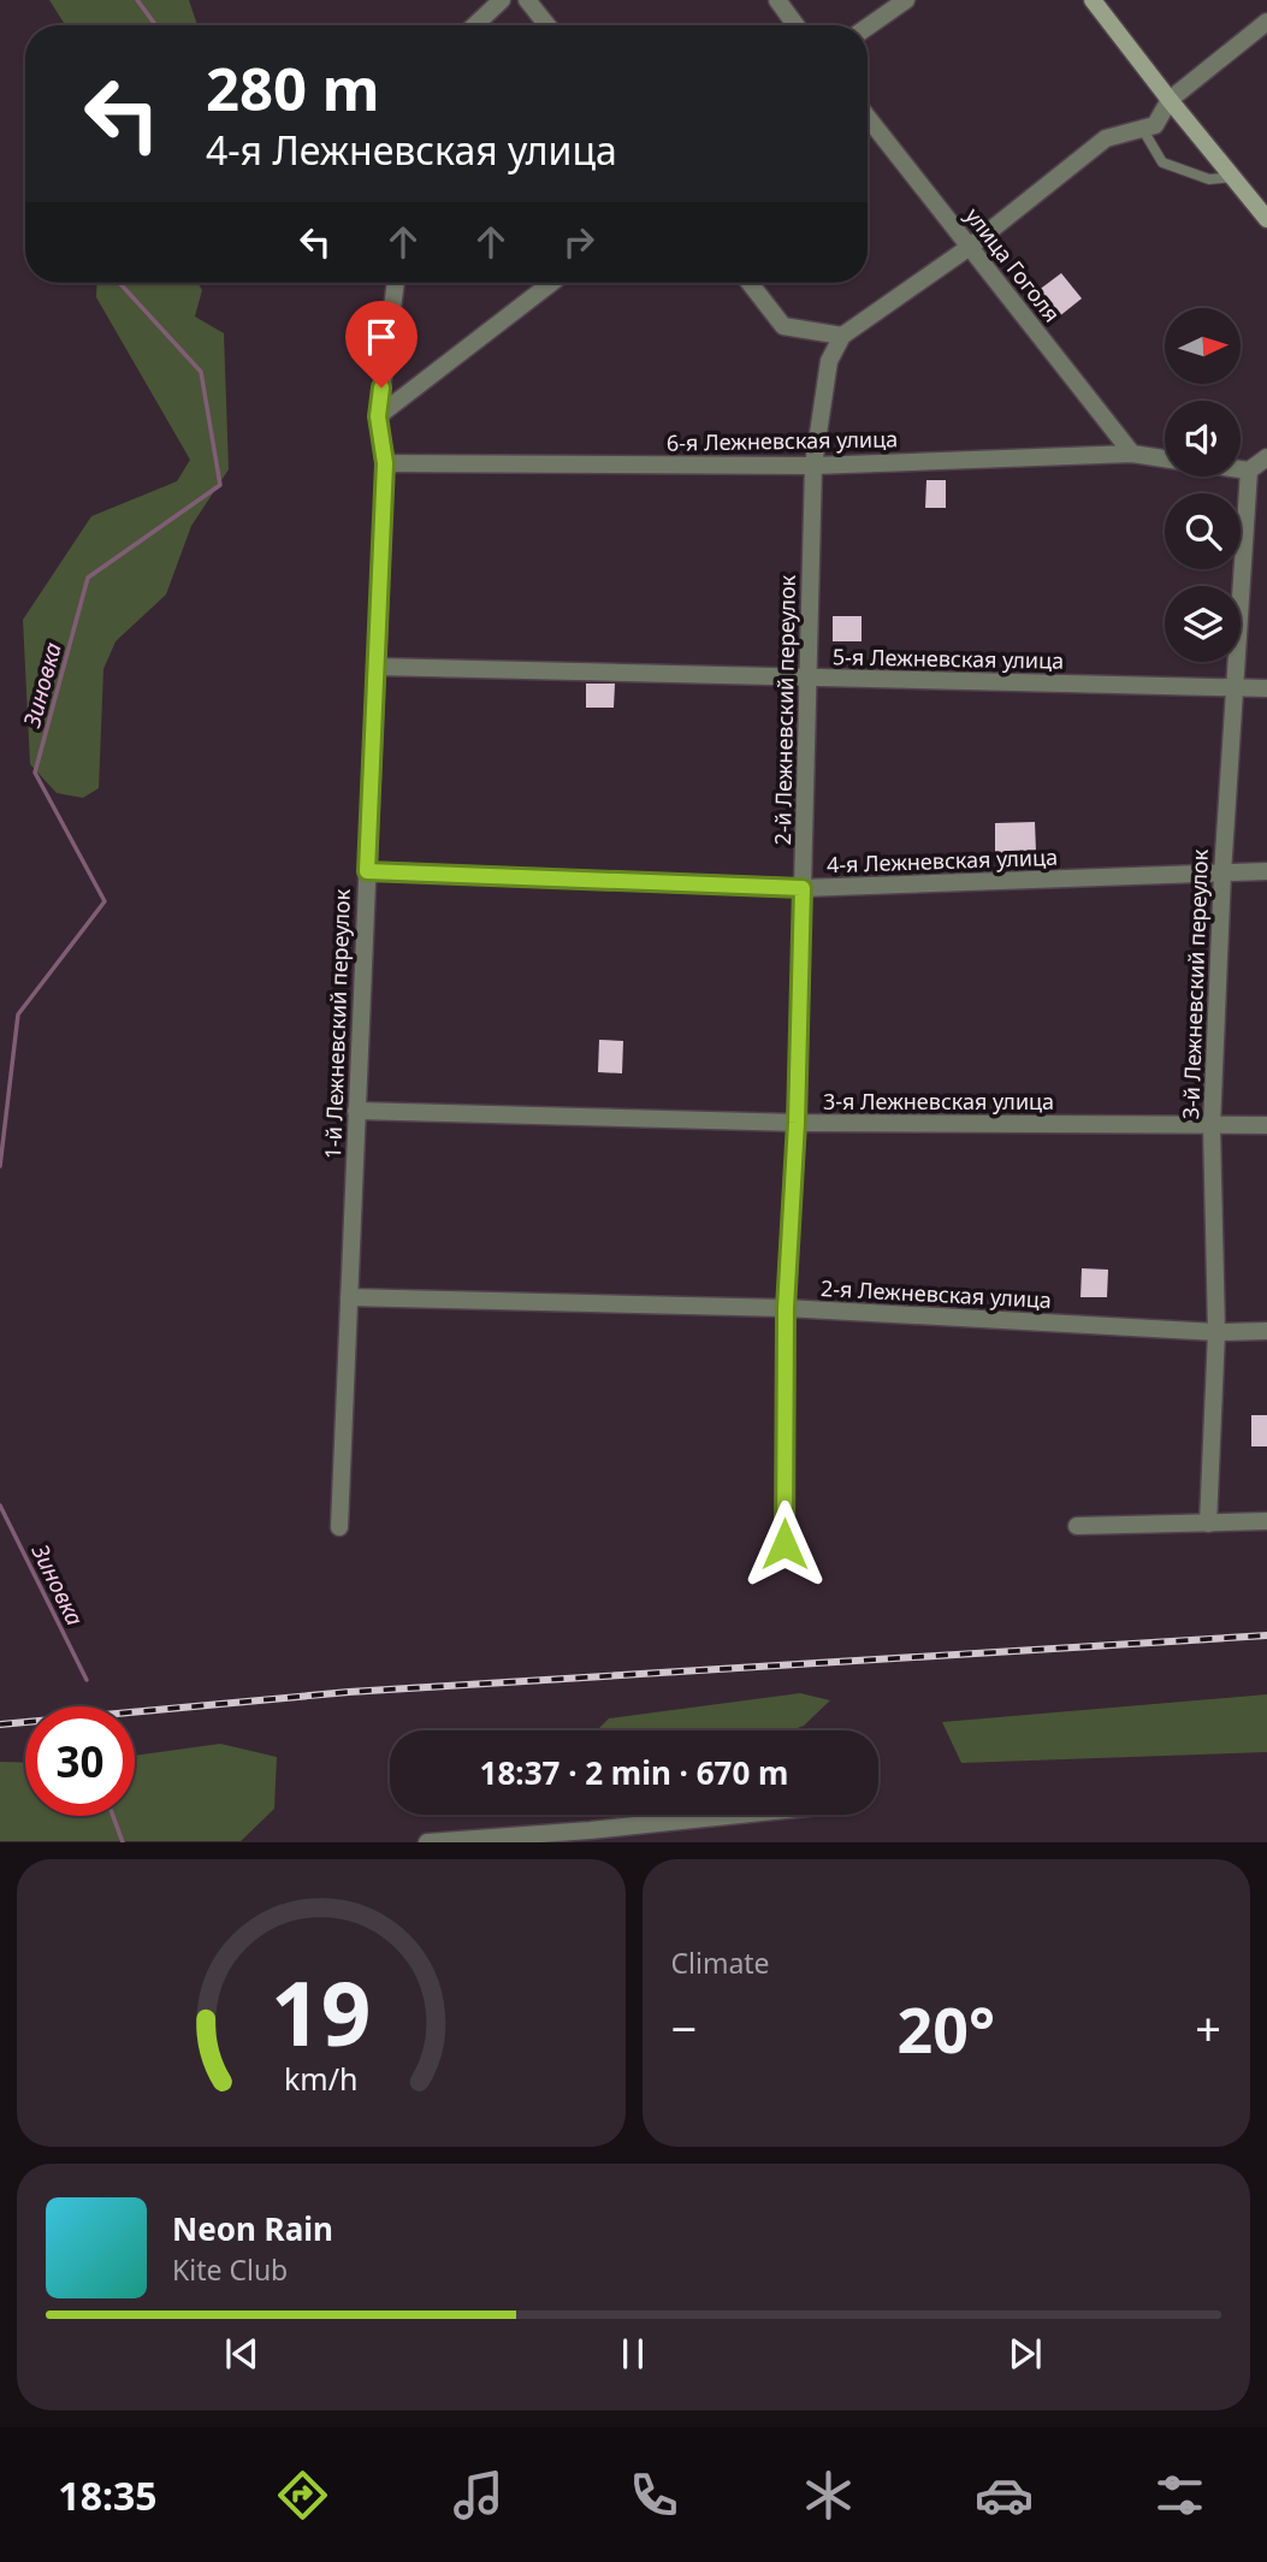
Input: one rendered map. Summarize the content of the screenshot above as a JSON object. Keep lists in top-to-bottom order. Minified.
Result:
{"streets":{"street":["улица Гоголя","6-я Лежневская улица","5-я Лежневская улица","2-й Лежневский переулок","4-я Лежневская улица","3-й Лежневский переулок","1-й Лежневский переулок","3-я Лежневская улица","2-я Лежневская улица"]},"crossings":[["улица Гоголя","6-я Лежневская улица"],["6-я Лежневская улица","2-й Лежневский переулок"],["6-я Лежневская улица","3-й Лежневский переулок"],["6-я Лежневская улица","1-й Лежневский переулок"],["5-я Лежневская улица","2-й Лежневский переулок"],["5-я Лежневская улица","3-й Лежневский переулок"],["5-я Лежневская улица","1-й Лежневский переулок"],["2-й Лежневский переулок","4-я Лежневская улица"],["2-й Лежневский переулок","3-я Лежневская улица"],["2-й Лежневский переулок","2-я Лежневская улица"],["4-я Лежневская улица","3-й Лежневский переулок"],["4-я Лежневская улица","1-й Лежневский переулок"],["3-й Лежневский переулок","3-я Лежневская улица"],["3-й Лежневский переулок","2-я Лежневская улица"],["1-й Лежневский переулок","3-я Лежневская улица"],["1-й Лежневский переулок","2-я Лежневская улица"]],"water":["Зиновка"],"north":"right","page":{"turn":["280 m","4-я Лежневская улица"],"limit":"30","trip":"18:37 · 2 min · 670 m","tile":"Climate","heat":["−","20°","+"],"song":["Neon Rain","Kite Club"],"tabs":"18:35","gauge":["19","km/h"]}}
